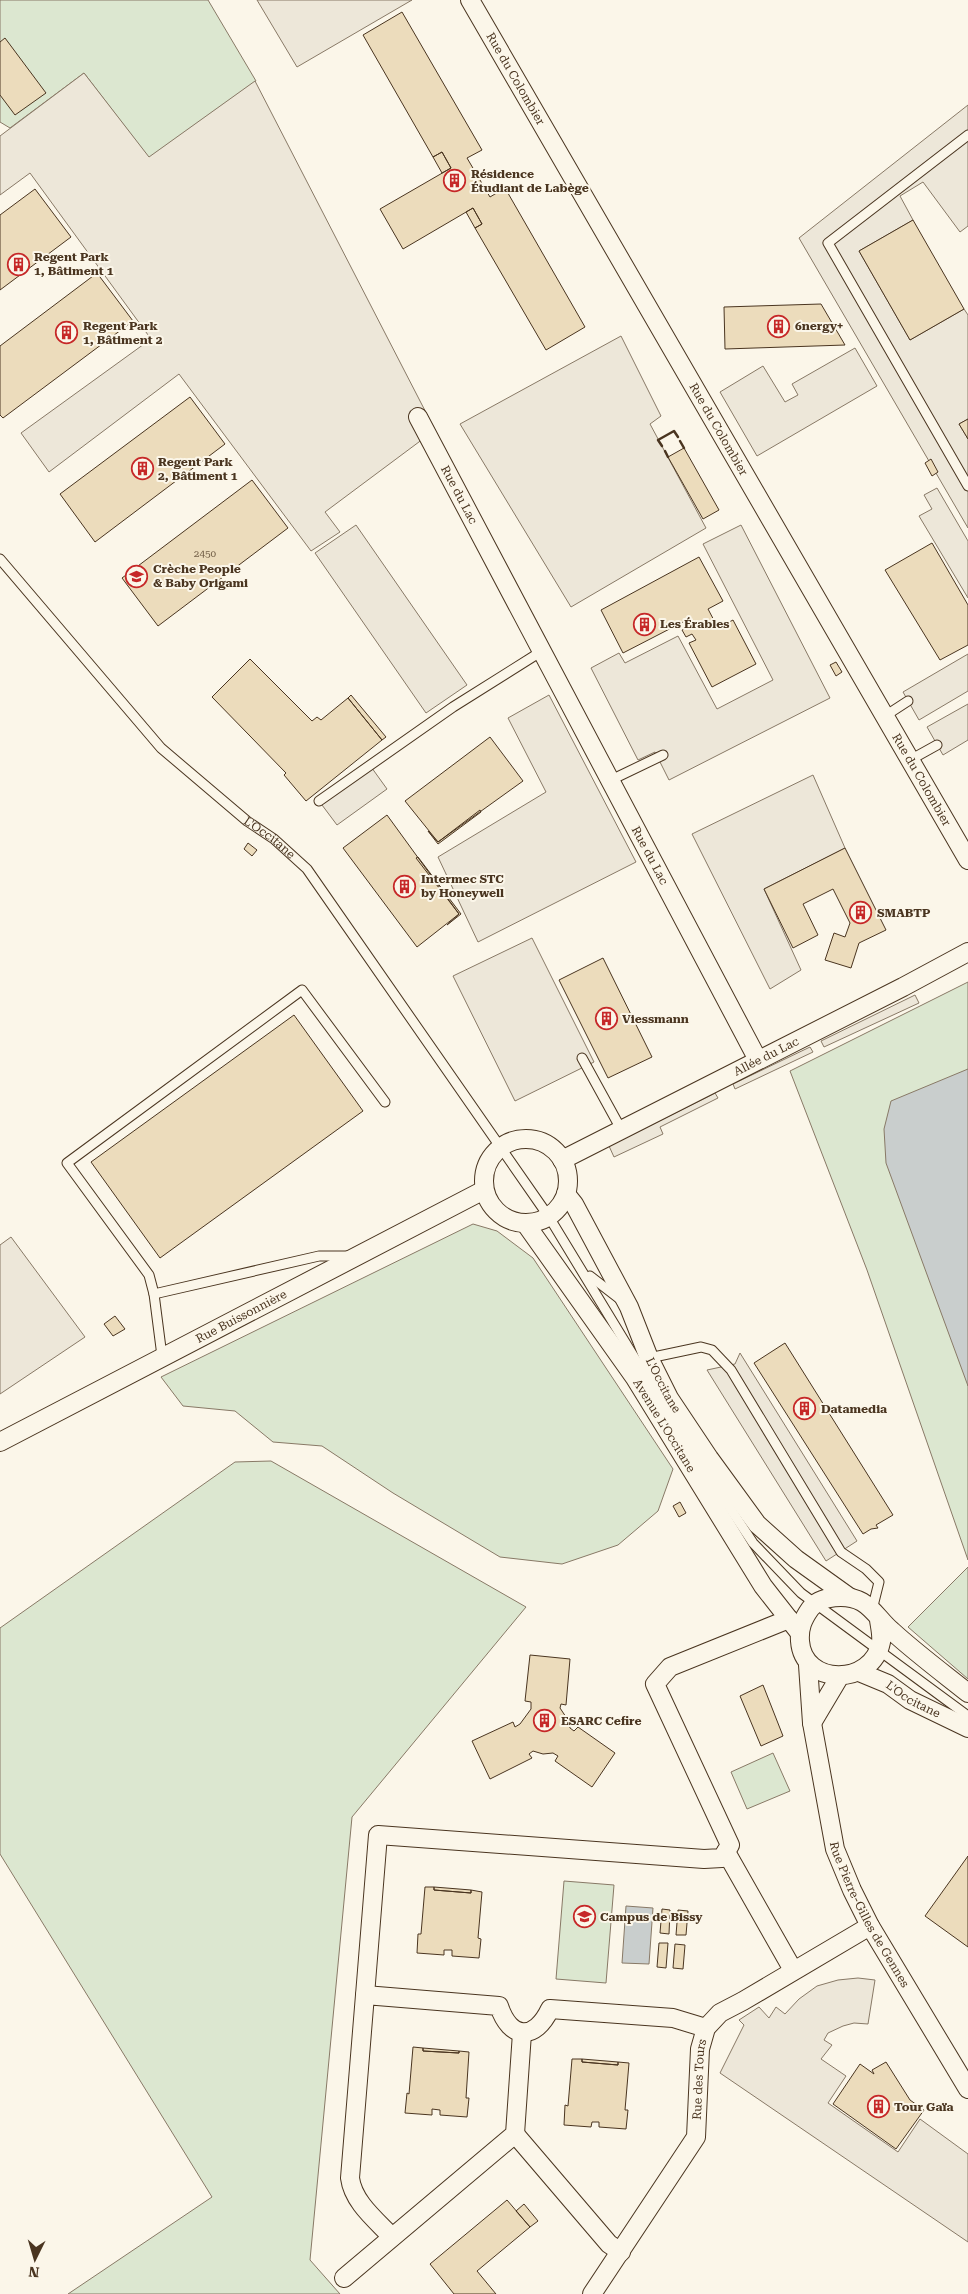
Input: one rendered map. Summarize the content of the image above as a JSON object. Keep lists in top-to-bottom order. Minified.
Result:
{"streets":{"street":["Rue du Colombier","Rue du Lac","L'Occitane","Allée du Lac","Rue Buissonnière","Avenue L'Occitane","Rue Pierre-Gilles de Gennes","Rue des Tours"]},"crossings":[["Rue du Lac","Allée du Lac"],["L'Occitane","Avenue L'Occitane"],["Rue Pierre-Gilles de Gennes","Rue des Tours"]],"places":{"building":["Résidence Étudiant de Labège","Regent Park 1, Bâtiment 1","6nergy+","Regent Park 1, Bâtiment 2","Regent Park 2, Bâtiment 1","Les Érables","Intermec STC by Honeywell","SMABTP","Viessmann","Datamedia","ESARC Cefire","Tour Gaïa"],"school or university":["Crèche People & Baby Origami","Campus de Bissy"]},"house_numbers":["2450"],"north":"bottom"}
